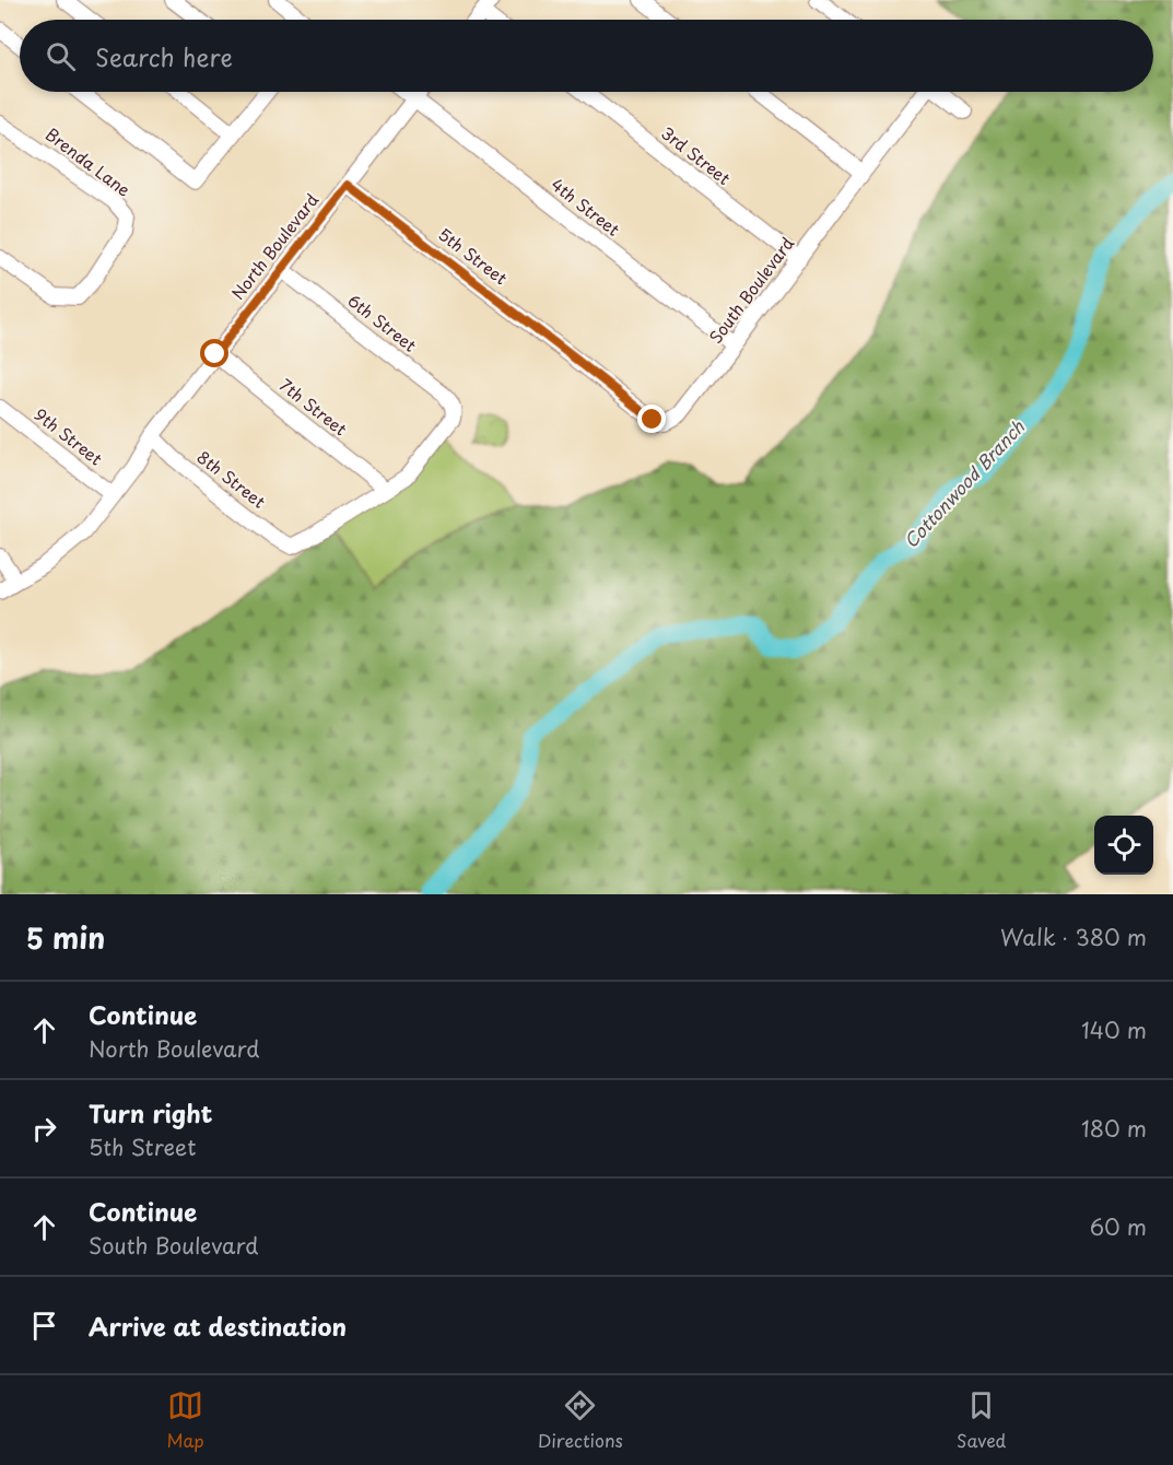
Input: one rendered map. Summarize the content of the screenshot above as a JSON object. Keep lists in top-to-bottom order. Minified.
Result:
{"streets":{"street":["3rd Street","Brenda Lane","4th Street","North Boulevard","5th Street","South Boulevard","6th Street","7th Street","9th Street","8th Street"]},"crossings":[["3rd Street","South Boulevard"],["4th Street","North Boulevard"],["4th Street","South Boulevard"],["North Boulevard","5th Street"],["North Boulevard","6th Street"],["North Boulevard","7th Street"],["North Boulevard","9th Street"],["North Boulevard","8th Street"],["5th Street","South Boulevard"],["6th Street","7th Street"],["6th Street","8th Street"],["7th Street","8th Street"]],"water":["Cottonwood Branch"],"page":{"search":"Search here","heading":["5 min","Walk · 380 m"],"list":[["Continue","North Boulevard","140 m"],["Turn right","5th Street","180 m"],["Continue","South Boulevard","60 m"],"Arrive at destination"],"nav":["Map","Directions","Saved"]}}
